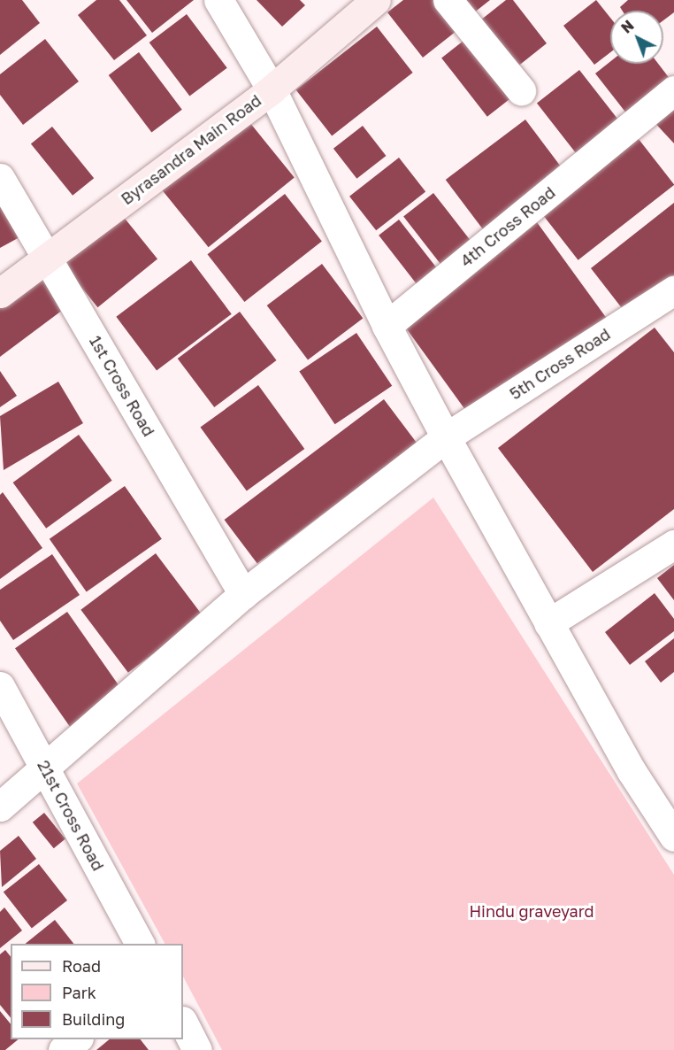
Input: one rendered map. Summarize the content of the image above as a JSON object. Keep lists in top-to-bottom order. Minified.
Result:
{"streets":{"street":["Byrasandra Main Road","4th Cross Road","5th Cross Road","1st Cross Road","21st Cross Road"]},"crossings":[["Byrasandra Main Road","1st Cross Road"],["5th Cross Road","1st Cross Road"],["5th Cross Road","21st Cross Road"]],"parks":["Hindu graveyard"],"legend":["Road","Park","Building"],"north":"top left"}
